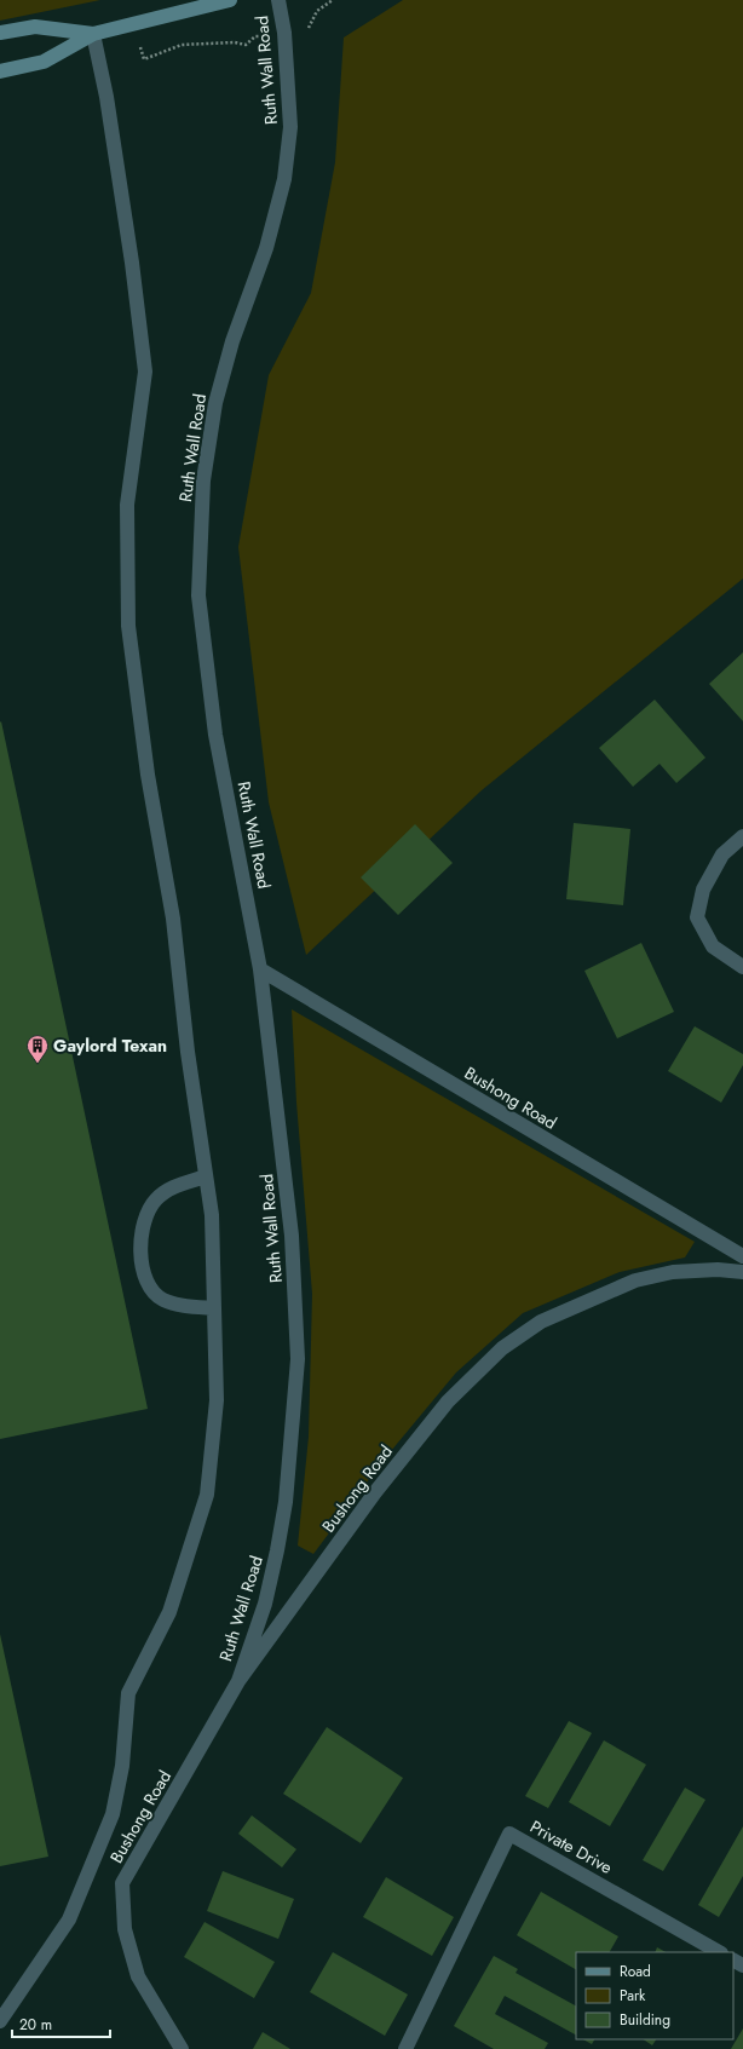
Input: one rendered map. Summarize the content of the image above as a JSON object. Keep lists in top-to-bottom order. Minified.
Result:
{"streets":{"street":["Ruth Wall Road","Bushong Road","Private Drive"]},"crossings":[["Ruth Wall Road","Bushong Road"]],"places":{"building":["Gaylord Texan"]},"legend":["Road","Park","Building"],"scale_bar":"20 m"}
